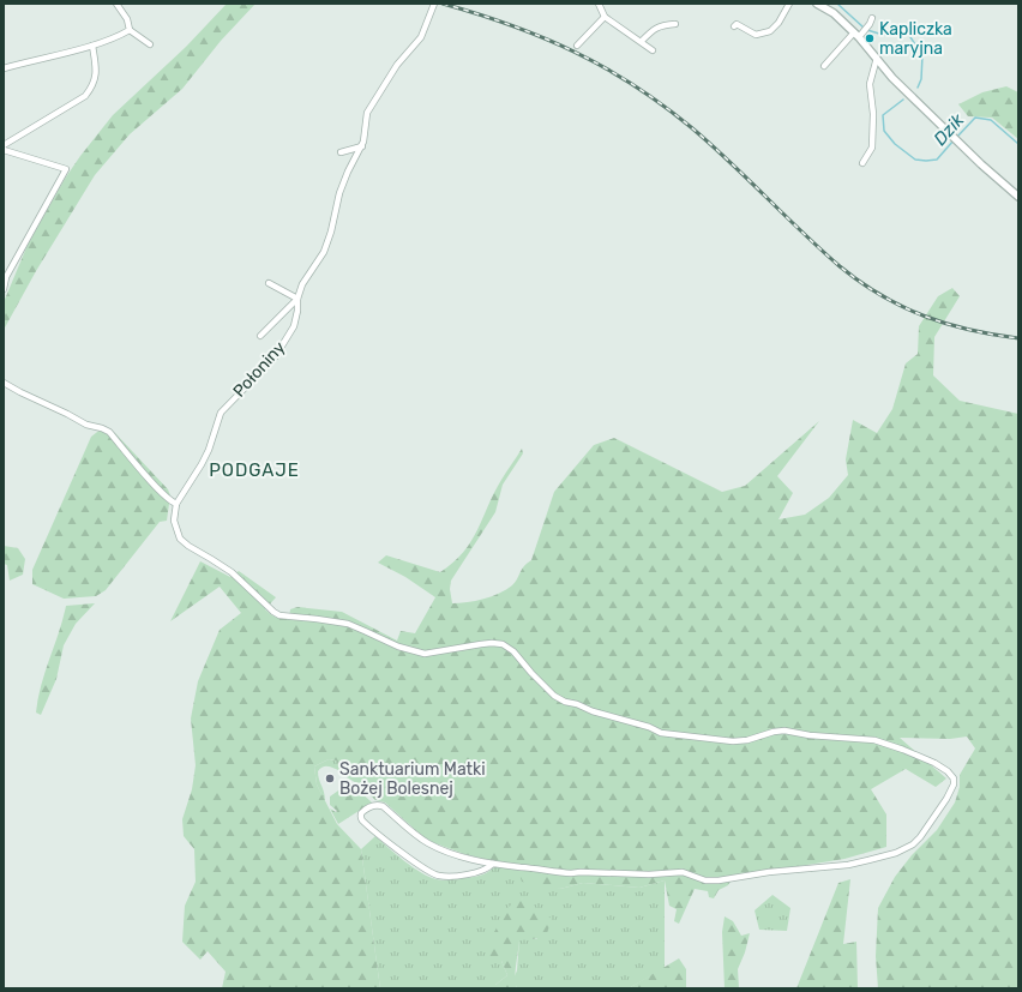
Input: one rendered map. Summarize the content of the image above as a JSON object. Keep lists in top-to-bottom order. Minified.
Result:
{"streets":{"street":["Połoniny"]},"districts":["PODGAJE"],"water":["Dzik"],"places":["Kapliczka maryjna","Sanktuarium Matki Bożej Bolesnej"]}
